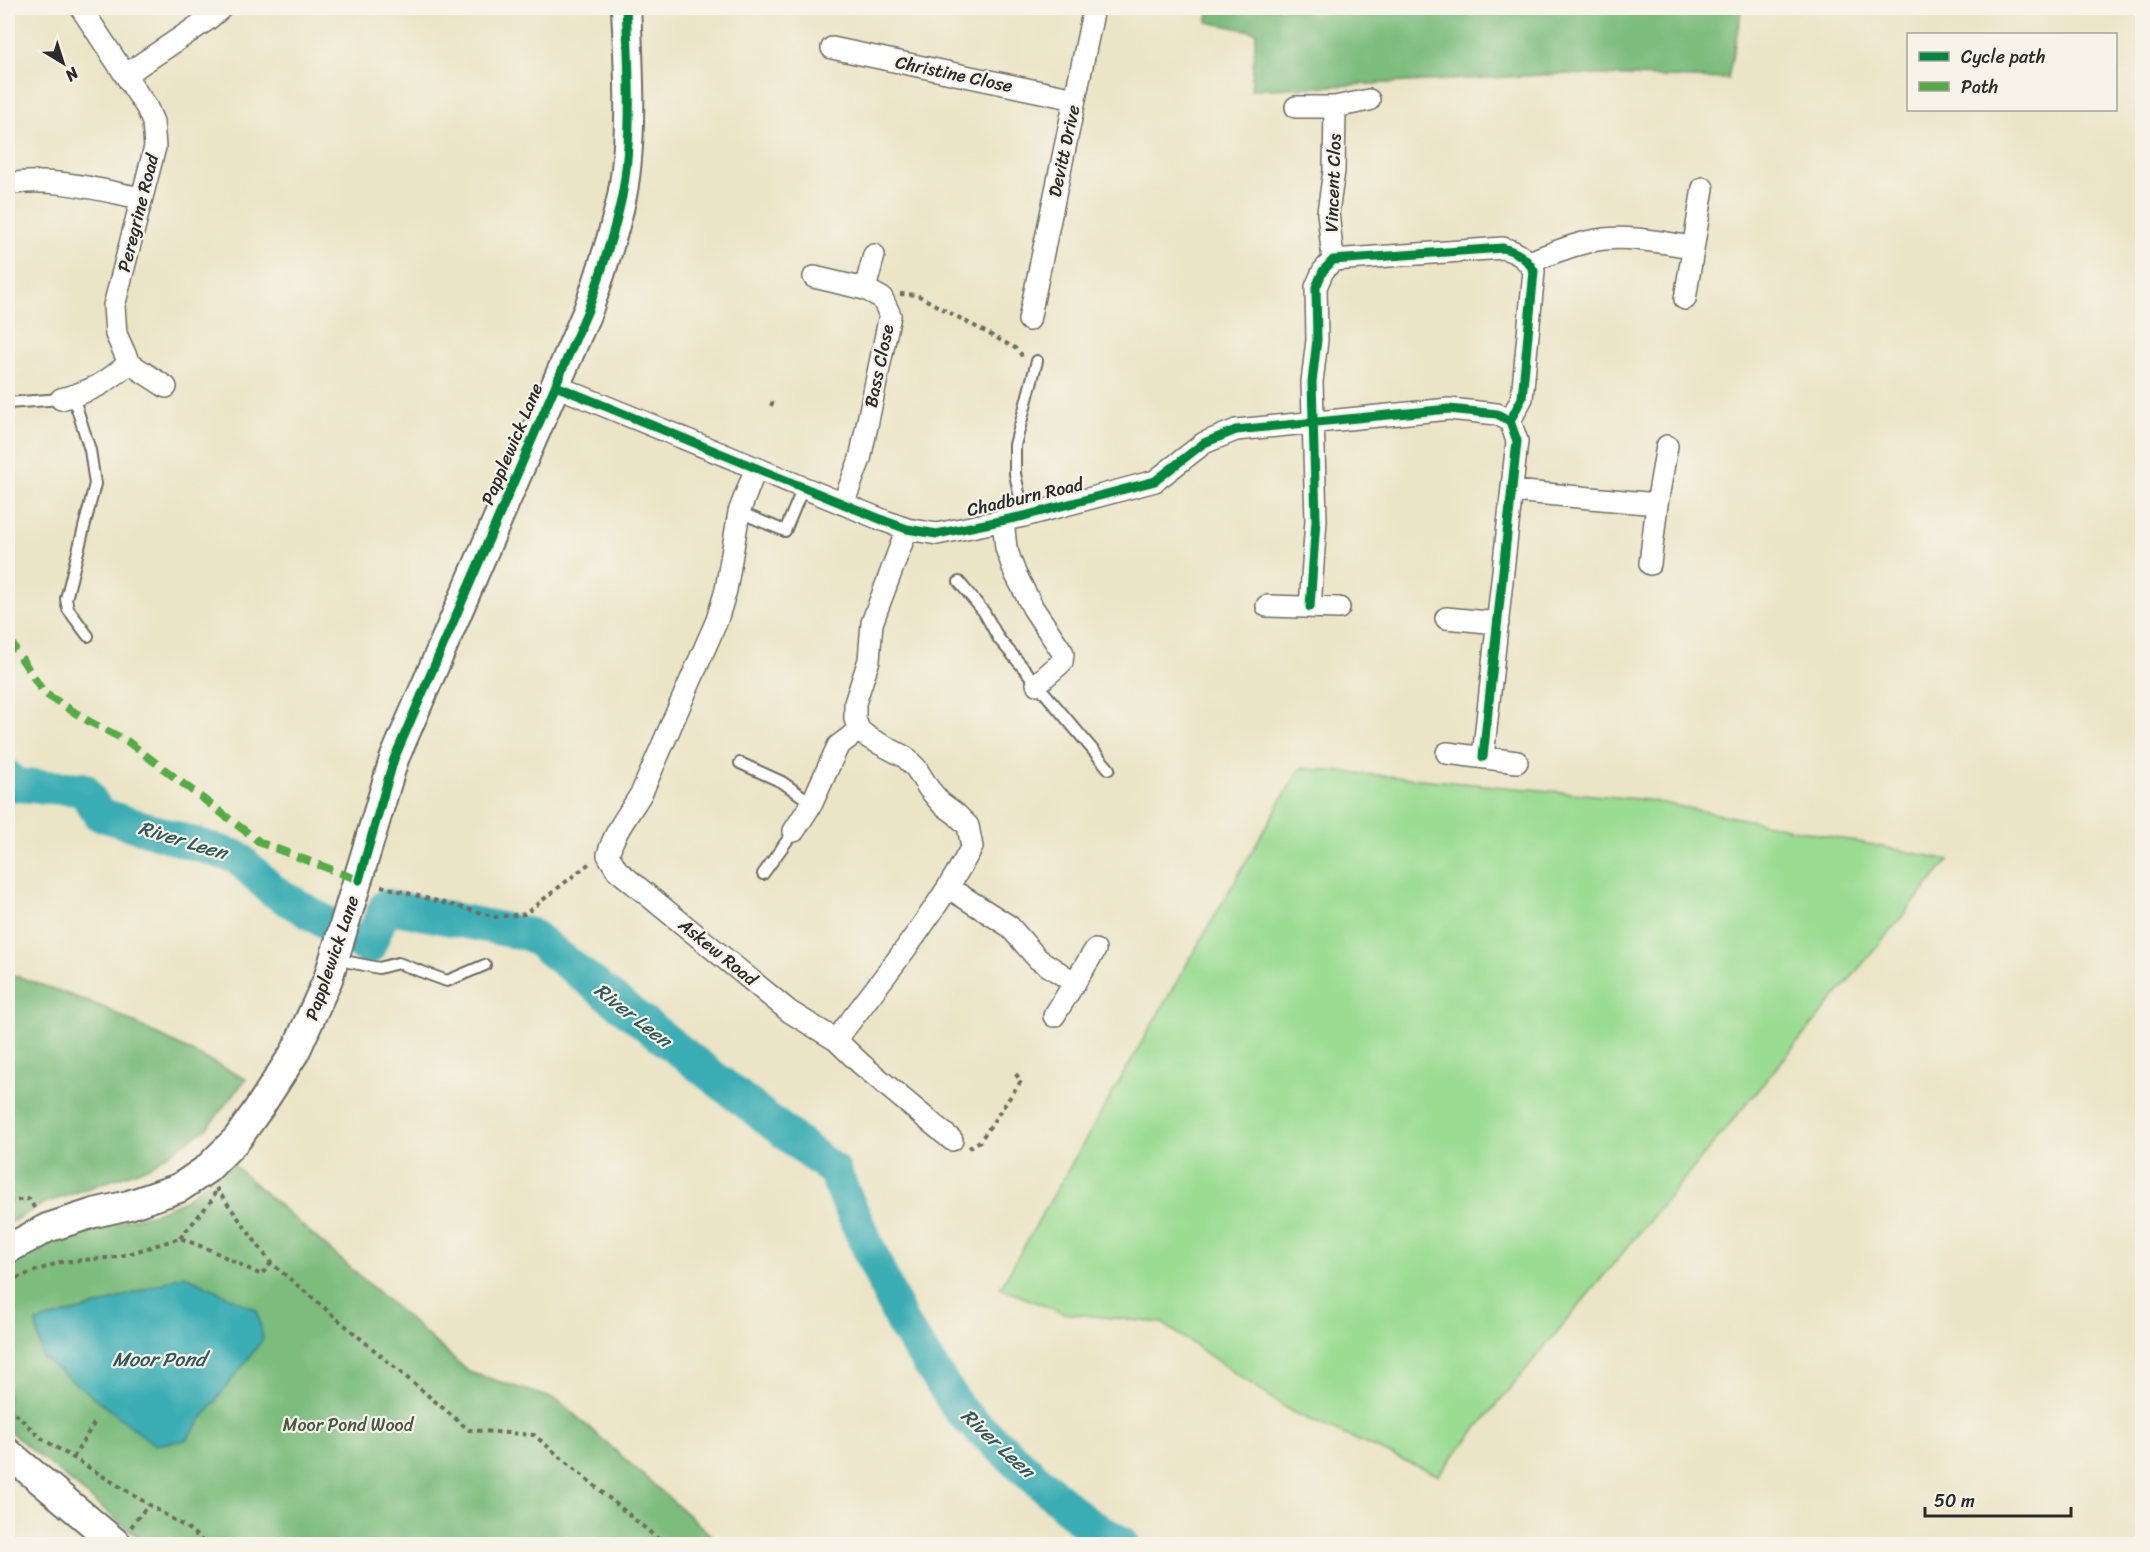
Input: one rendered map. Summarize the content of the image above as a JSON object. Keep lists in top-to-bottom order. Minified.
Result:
{"streets":{"street":["Christine Close","Devitt Drive","Vincent Clos","Peregrine Road","Bass Close","Papplewick Lane","Chadburn Road","Askew Road"]},"crossings":[["Christine Close","Devitt Drive"],["Bass Close","Chadburn Road"],["Papplewick Lane","Chadburn Road"]],"water":["River Leen","Moor Pond"],"parks":["Moor Pond Wood"],"legend":["Cycle path","Path"],"scale_bar":"50 m","north":"bottom right"}
